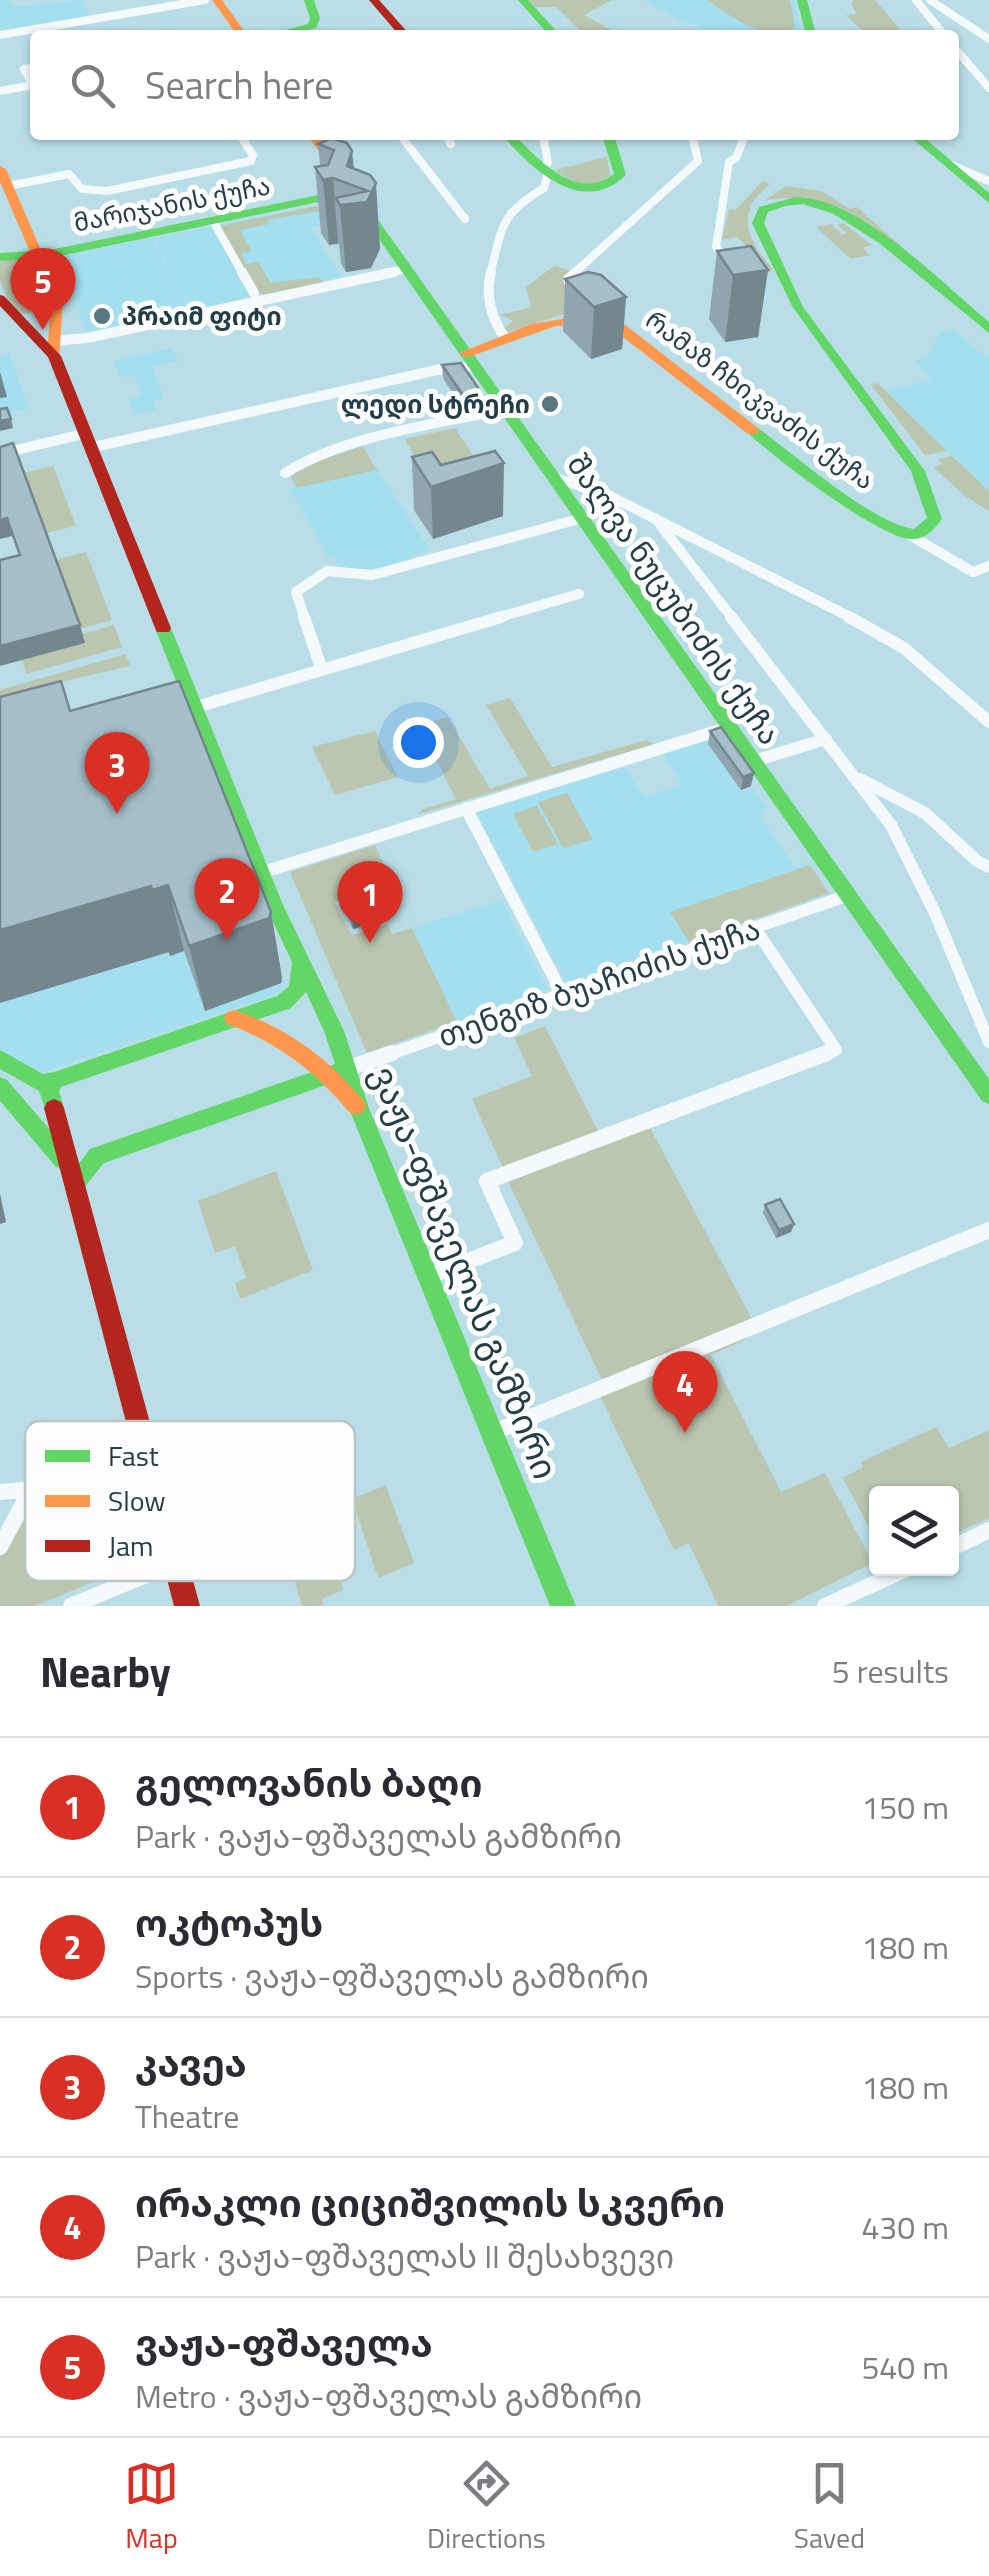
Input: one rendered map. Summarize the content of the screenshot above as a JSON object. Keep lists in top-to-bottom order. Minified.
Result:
{"streets":{"main road":["მარიჯანის ქუჩა","რამაზ ჩხიკვაძის ქუჩა","შალვა ნუცუბიძის ქუჩა","ვაჟა-ფშაველას გამზირი"],"street":["თენგიზ ბუაჩიძის ქუჩა"]},"crossings":[["მარიჯანის ქუჩა","შალვა ნუცუბიძის ქუჩა"],["მარიჯანის ქუჩა","ვაჟა-ფშაველას გამზირი"],["შალვა ნუცუბიძის ქუჩა","თენგიზ ბუაჩიძის ქუჩა"],["თენგიზ ბუაჩიძის ქუჩა","ვაჟა-ფშაველას გამზირი"]],"places":["პრაიმ ფიტი","ლედი სტრეჩი"],"legend":["Fast","Slow","Jam"],"page":{"search":"Search here","pins":["5","3","2","1","4"],"heading":["Nearby","5 results"],"list":[{"mark":"1","name":"გელოვანის ბაღი","note":"Park · ვაჟა-ფშაველას გამზირი","value":"150 m"},{"mark":"2","name":"ოკტოპუს","note":"Sports · ვაჟა-ფშაველას გამზირი","value":"180 m"},{"mark":"3","name":"კავეა","note":"Theatre","value":"180 m"},{"mark":"4","name":"ირაკლი ციციშვილის სკვერი","note":"Park · ვაჟა-ფშაველას II შესახვევი","value":"430 m"},{"mark":"5","name":"ვაჟა-ფშაველა","note":"Metro · ვაჟა-ფშაველას გამზირი","value":"540 m"}],"nav":["Map","Directions","Saved"]}}
